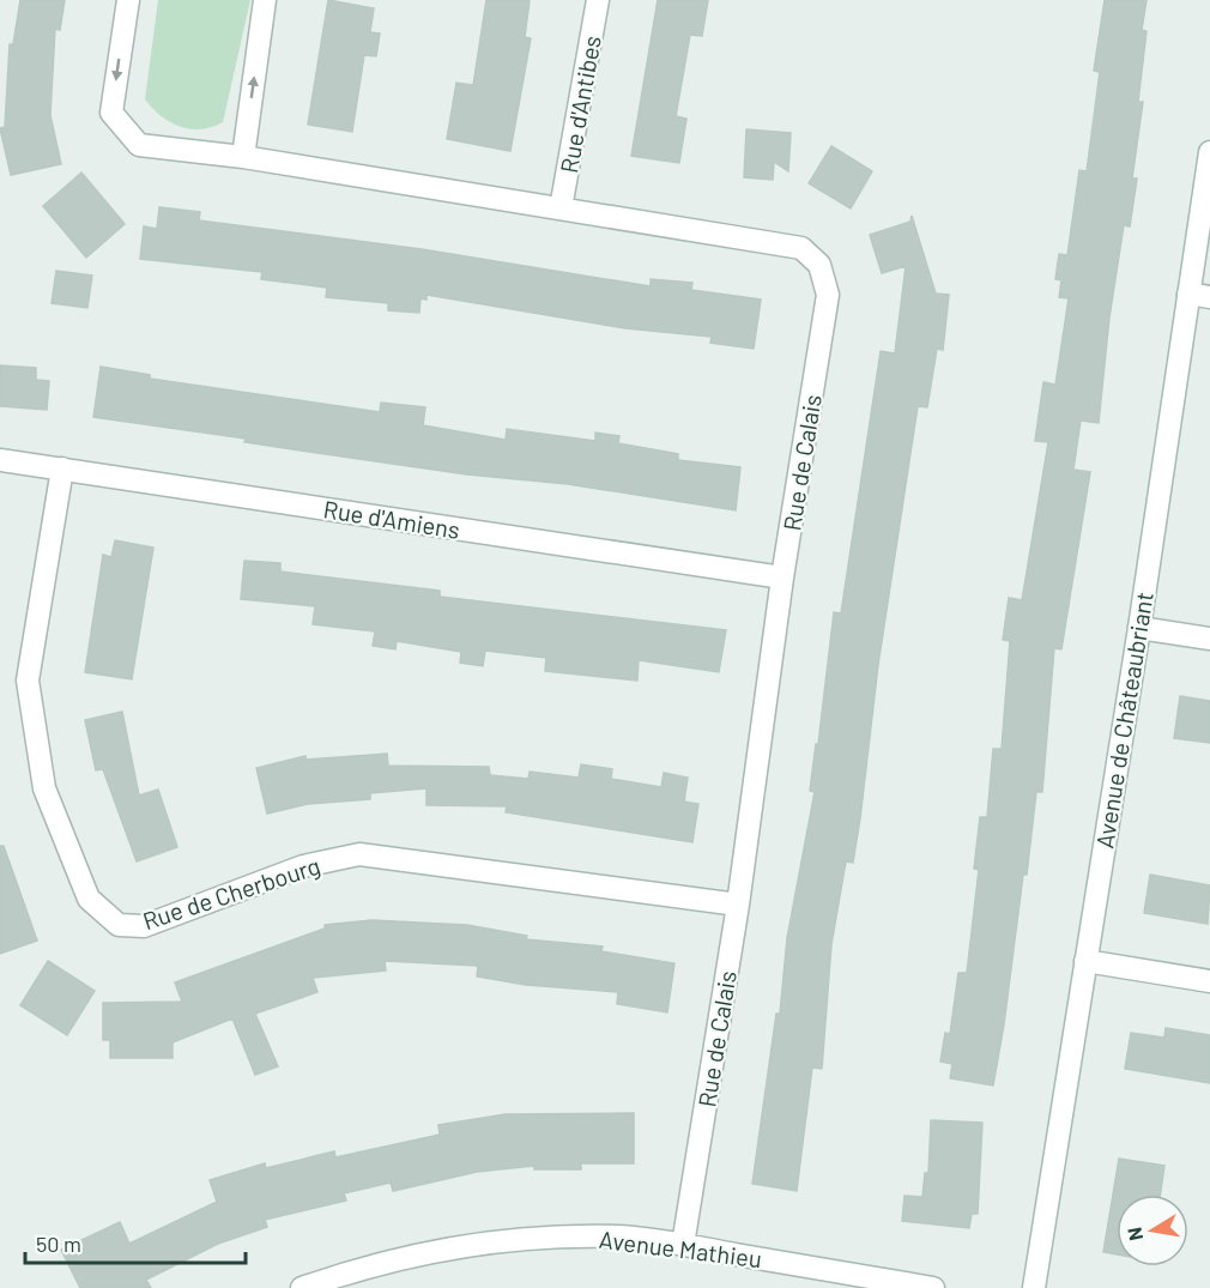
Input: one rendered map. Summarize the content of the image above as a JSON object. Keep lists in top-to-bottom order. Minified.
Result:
{"streets":{"street":["Rue d'Antibes","Rue de Calais","Rue d'Amiens","Avenue de Châteaubriant","Rue de Cherbourg","Avenue Mathieu"]},"crossings":[["Rue d'Antibes","Rue de Calais"],["Rue de Calais","Rue d'Amiens"],["Rue de Calais","Rue de Cherbourg"],["Rue de Calais","Avenue Mathieu"],["Rue d'Amiens","Rue de Cherbourg"]],"scale_bar":"50 m","north":"left"}
